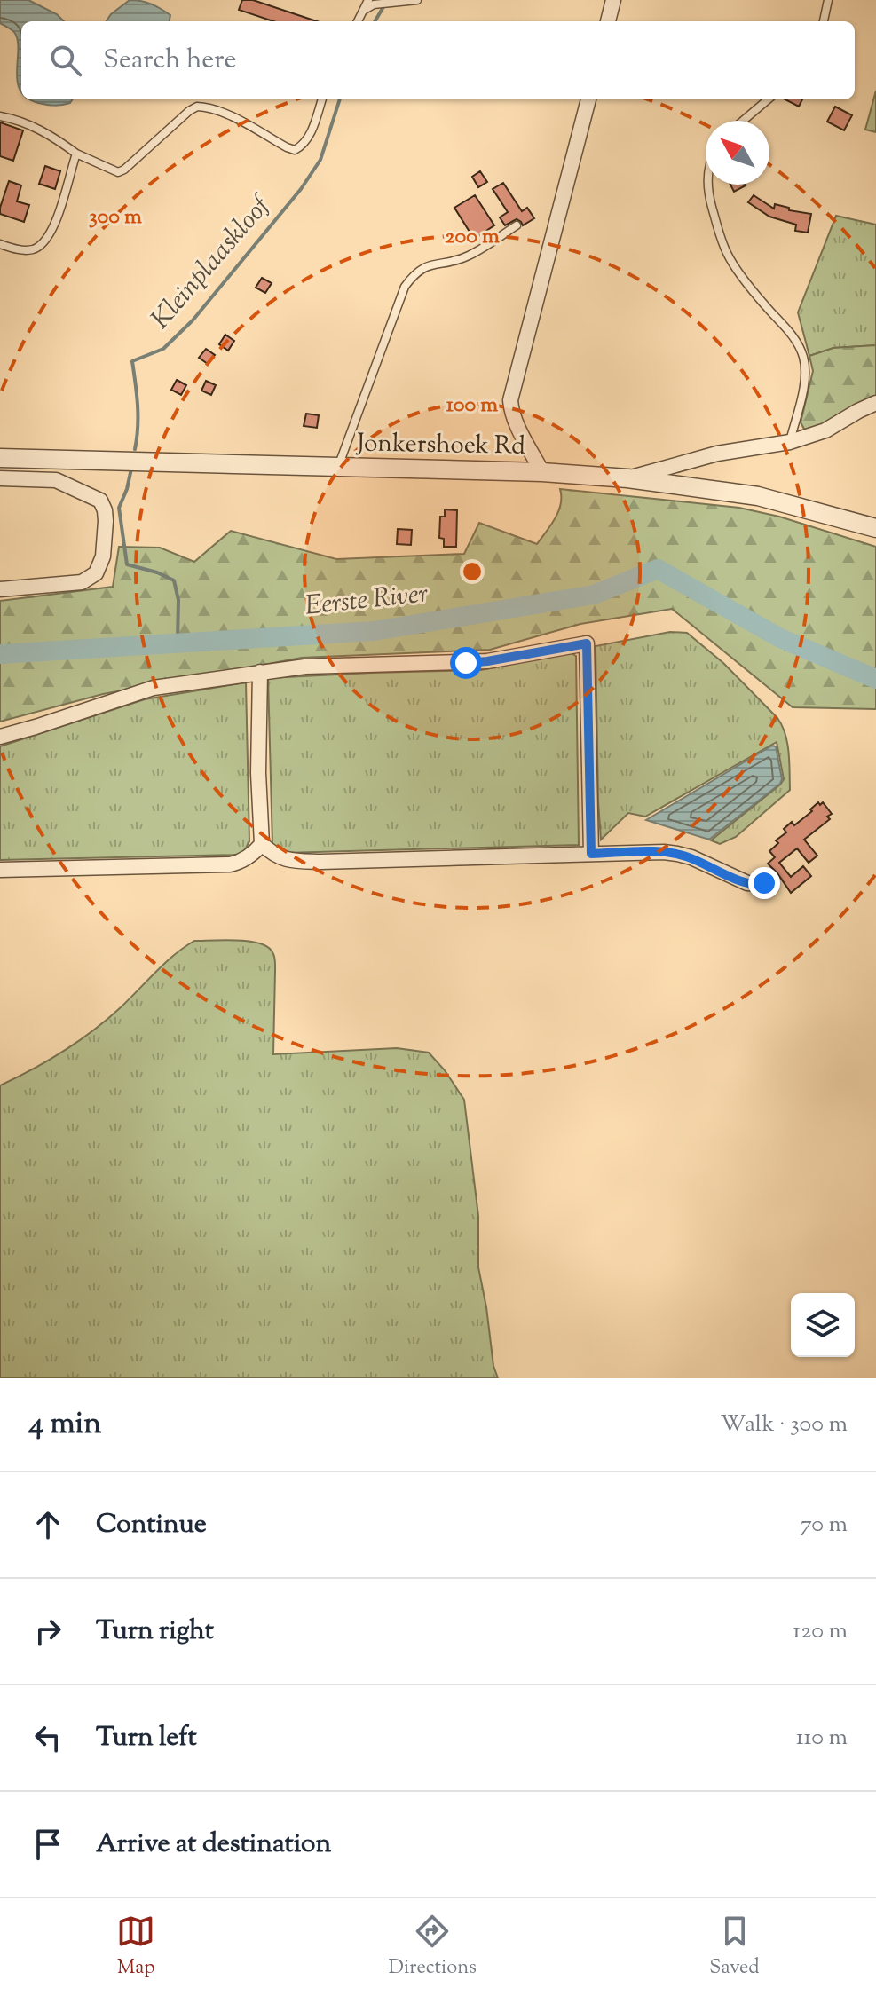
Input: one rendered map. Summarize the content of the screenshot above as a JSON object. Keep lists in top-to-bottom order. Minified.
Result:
{"streets":{"street":["Jonkershoek Rd"]},"water":["Kleinplaaskloof","Eerste River"],"north":"top left","page":{"search":"Search here","heading":["4 min","Walk · 300 m"],"list":[["Continue","70 m"],["Turn right","120 m"],["Turn left","110 m"],"Arrive at destination"],"nav":["Map","Directions","Saved"]},"rings":["300 m","200 m","100 m"]}
